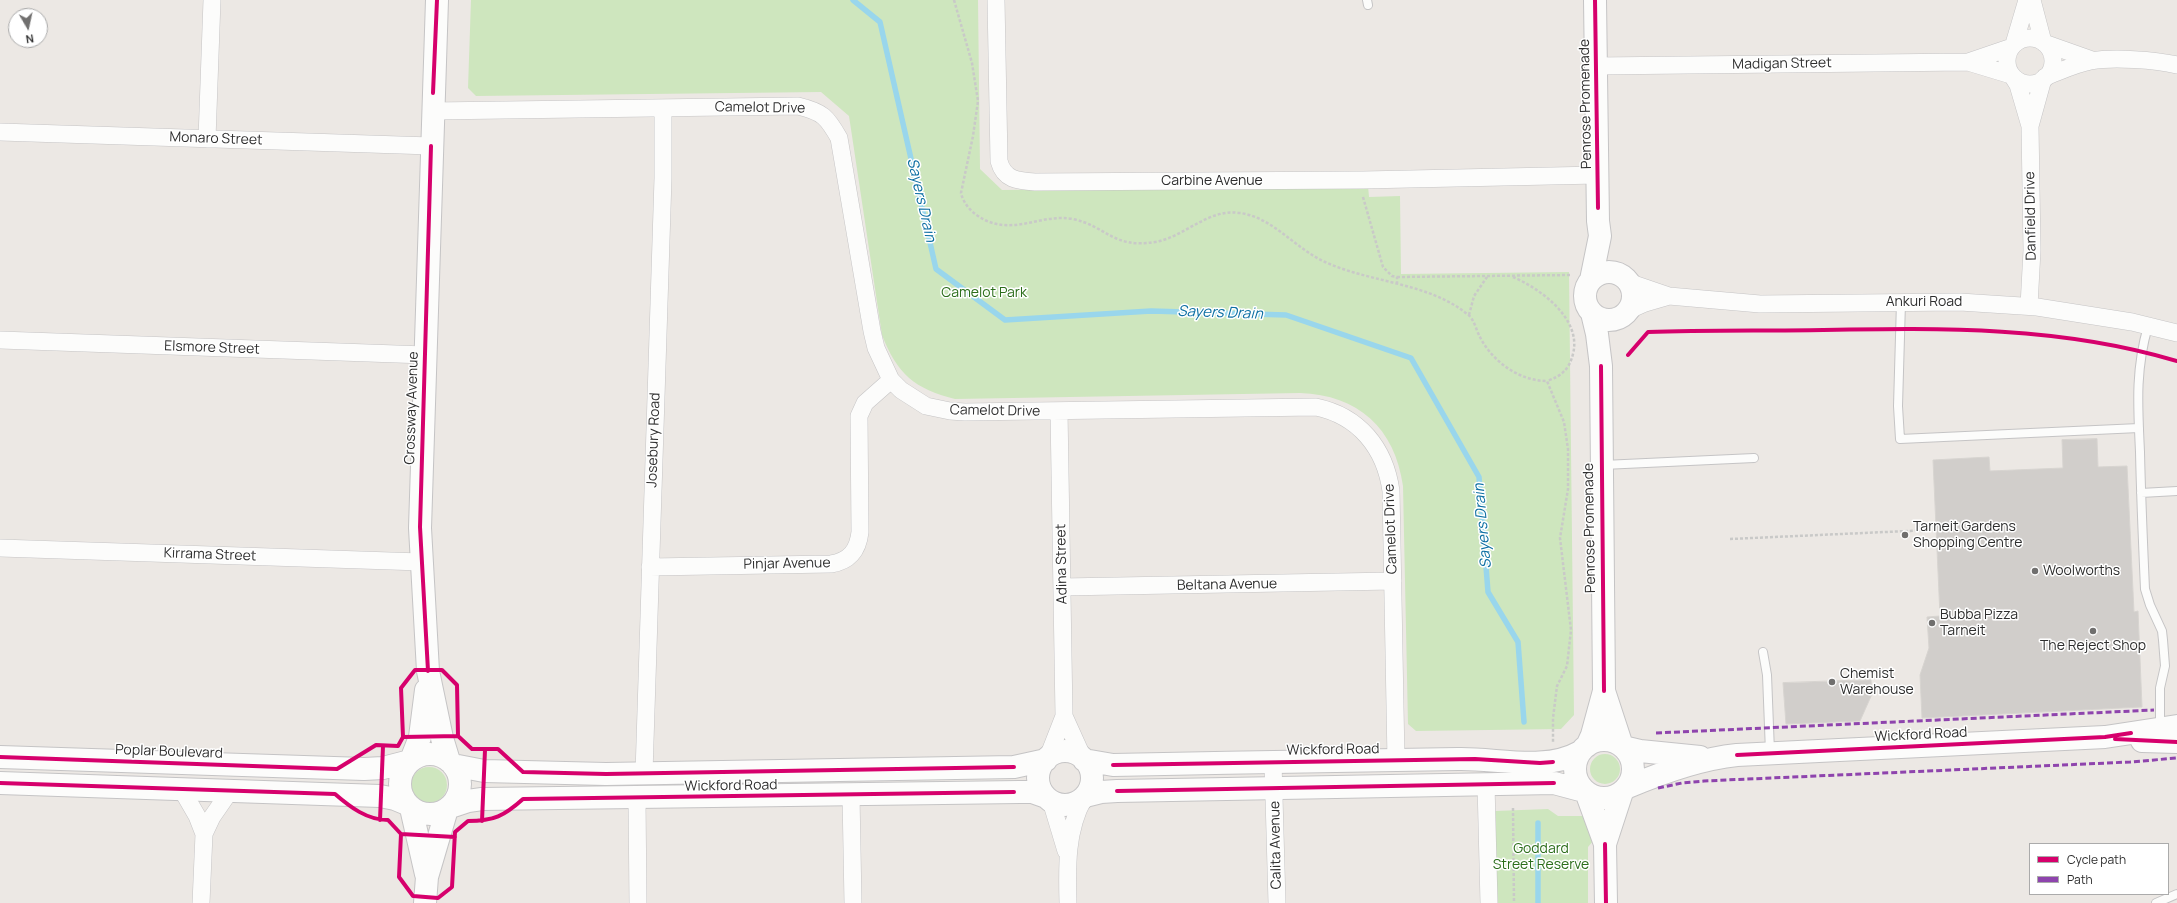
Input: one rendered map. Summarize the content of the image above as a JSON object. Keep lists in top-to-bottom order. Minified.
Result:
{"streets":{"street":["Madigan Street","Penrose Promenade","Camelot Drive","Monaro Street","Carbine Avenue","Danfield Drive","Ankuri Road","Elsmore Street","Crossway Avenue","Josebury Road","Kirrama Street","Pinjar Avenue","Adina Street","Beltana Avenue","Wickford Road","Poplar Boulevard","Calita Avenue"]},"crossings":[["Madigan Street","Penrose Promenade"],["Madigan Street","Danfield Drive"],["Penrose Promenade","Carbine Avenue"],["Penrose Promenade","Ankuri Road"],["Penrose Promenade","Wickford Road"],["Camelot Drive","Crossway Avenue"],["Camelot Drive","Josebury Road"],["Camelot Drive","Pinjar Avenue"],["Camelot Drive","Adina Street"],["Camelot Drive","Beltana Avenue"],["Camelot Drive","Wickford Road"],["Monaro Street","Crossway Avenue"],["Danfield Drive","Ankuri Road"],["Elsmore Street","Crossway Avenue"],["Crossway Avenue","Kirrama Street"],["Crossway Avenue","Wickford Road"],["Crossway Avenue","Poplar Boulevard"],["Josebury Road","Pinjar Avenue"],["Josebury Road","Wickford Road"],["Adina Street","Beltana Avenue"],["Adina Street","Wickford Road"],["Wickford Road","Poplar Boulevard"],["Wickford Road","Calita Avenue"]],"water":["Sayers Drain"],"parks":["Camelot Park","Goddard Street Reserve"],"places":["Tarneit Gardens Shopping Centre","Woolworths","Bubba Pizza Tarneit","The Reject Shop","Chemist Warehouse"],"legend":["Cycle path","Path"],"north":"bottom"}
